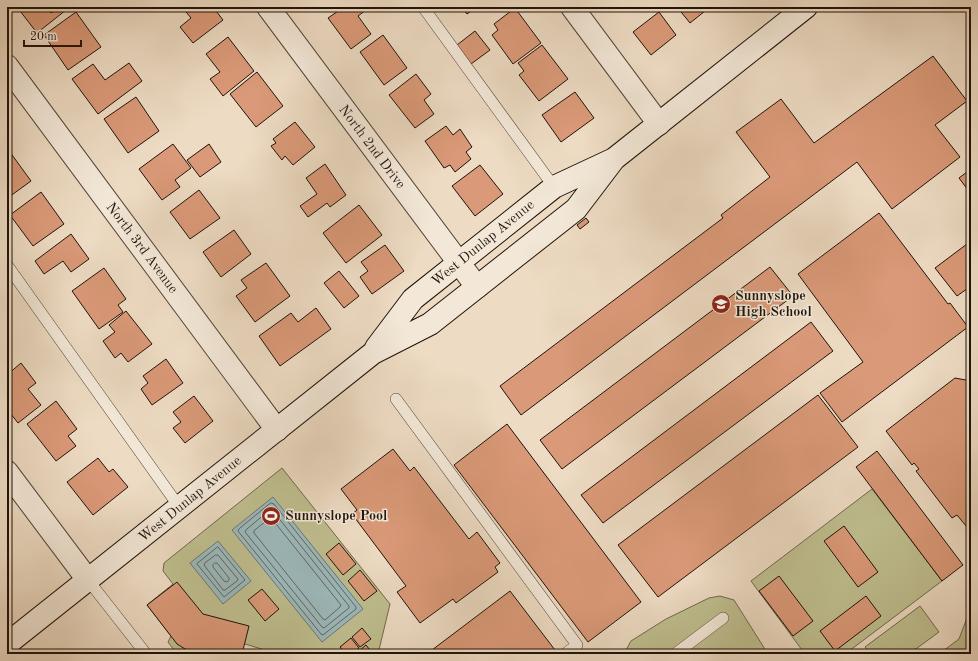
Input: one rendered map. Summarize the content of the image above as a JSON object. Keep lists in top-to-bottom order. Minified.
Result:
{"streets":{"main road":["North 2nd Drive","West Dunlap Avenue","North 3rd Avenue"]},"crossings":[["North 2nd Drive","West Dunlap Avenue"],["West Dunlap Avenue","North 3rd Avenue"]],"places":{"school or university":["Sunnyslope High School"],"sports":["Sunnyslope Pool"]},"scale_bar":"20 m"}
